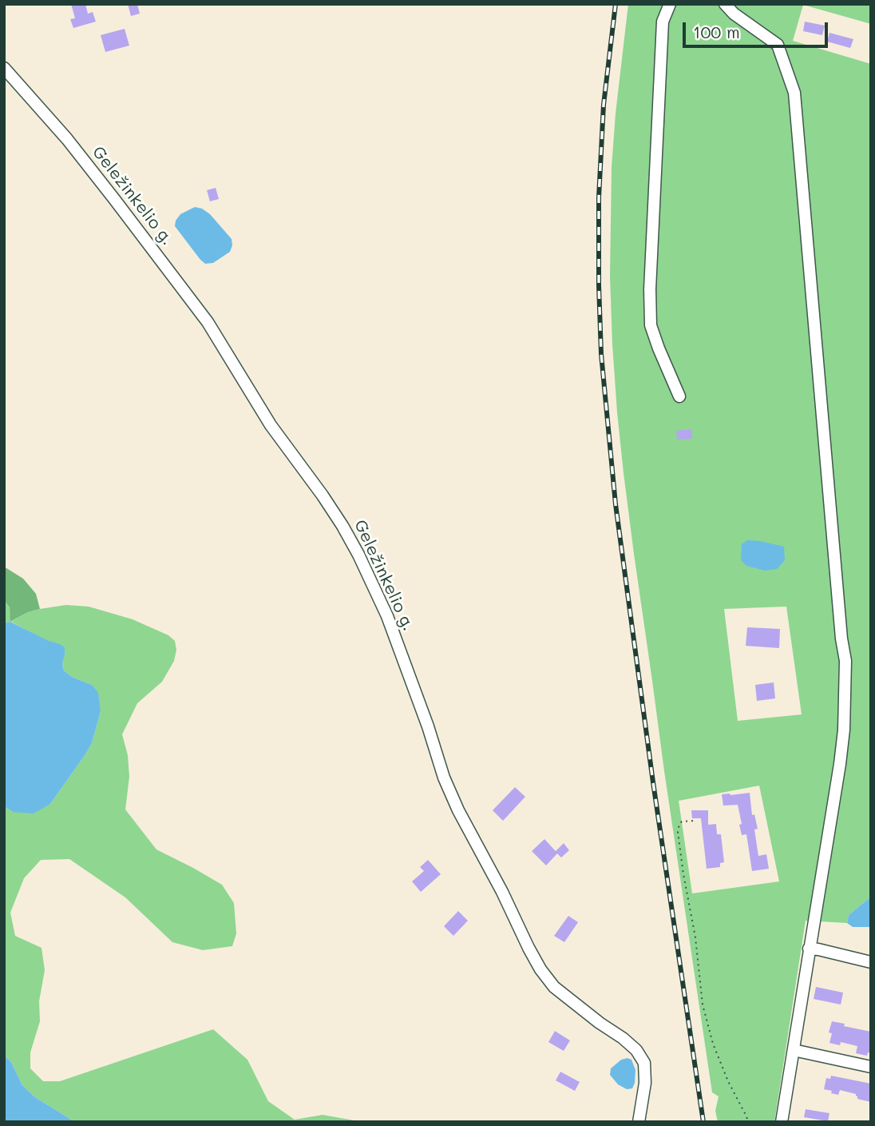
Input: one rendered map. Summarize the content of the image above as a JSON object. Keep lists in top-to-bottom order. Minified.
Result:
{"streets":{"street":["Geležinkelio g."]},"scale_bar":"100 m"}
